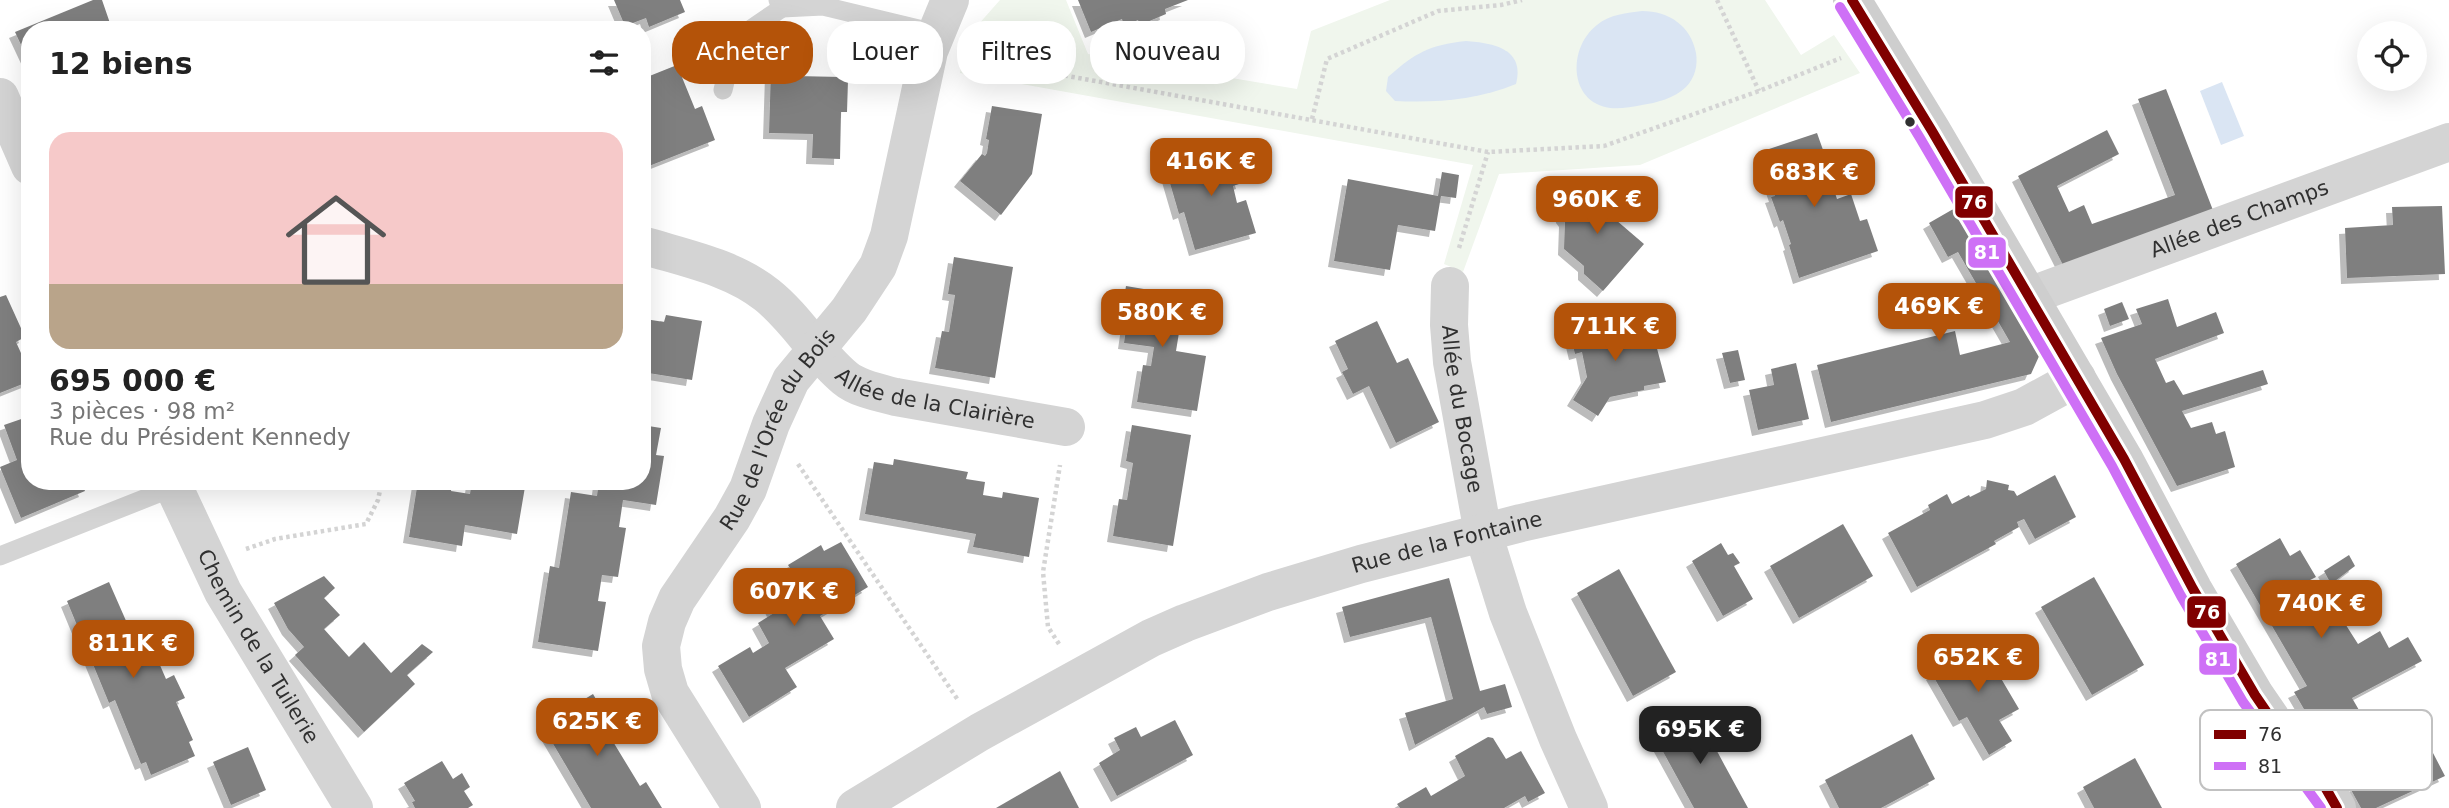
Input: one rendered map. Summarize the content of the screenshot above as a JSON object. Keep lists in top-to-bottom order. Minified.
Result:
{"streets":{"street":["Allée des Champs","Allée de la Clairière","Allée du Bocage","Rue de l'Orée du Bois","Rue de la Fontaine","Chemin de la Tuilerie"]},"crossings":[["Allée de la Clairière","Rue de l'Orée du Bois"],["Allée du Bocage","Rue de la Fontaine"]],"lines":["transit line 76","transit line 81"],"legend":["76","81"],"page":{"chip":["Acheter","Louer","Filtres","Nouveau"],"heading":"12 biens","list":[{"name":"695 000 €","note":"3 pièces · 98 m² · Rue du Président Kennedy"}],"price":["416K €","683K €","960K €","469K €","580K €","711K €","607K €","740K €","811K €","652K €","625K €","695K €"]}}
